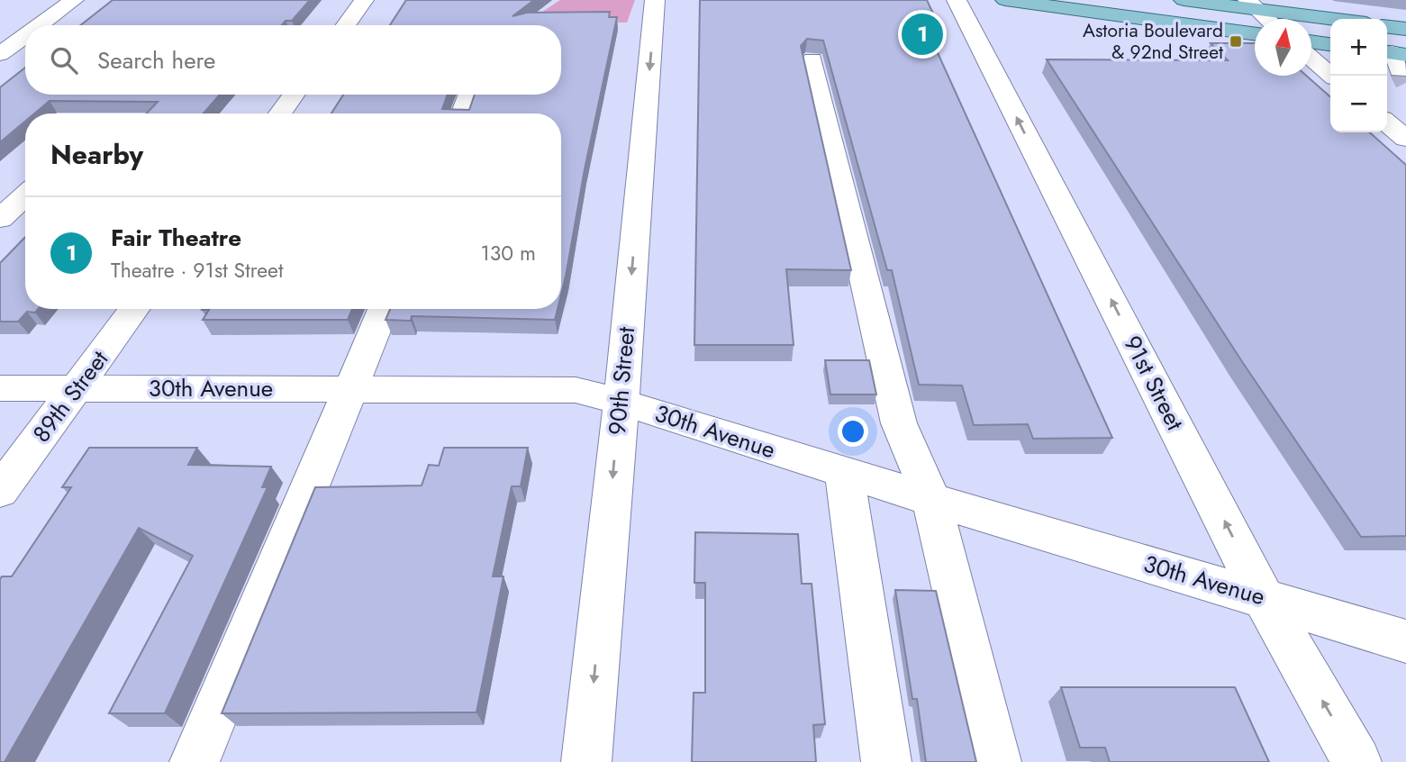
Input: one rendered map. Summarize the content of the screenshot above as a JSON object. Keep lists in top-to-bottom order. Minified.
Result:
{"streets":{"street":["90th Street","91st Street","30th Avenue","89th Street"]},"crossings":[["90th Street","30th Avenue"],["91st Street","30th Avenue"],["30th Avenue","89th Street"]],"places":{"transit":["Astoria Boulevard & 92nd Street"]},"north":"top","page":{"pins":"1","map_buttons":["+","−"],"search":"Search here","heading":"Nearby","list":[{"mark":"1","name":"Fair Theatre","note":"Theatre · 91st Street","value":"130 m"}]}}
